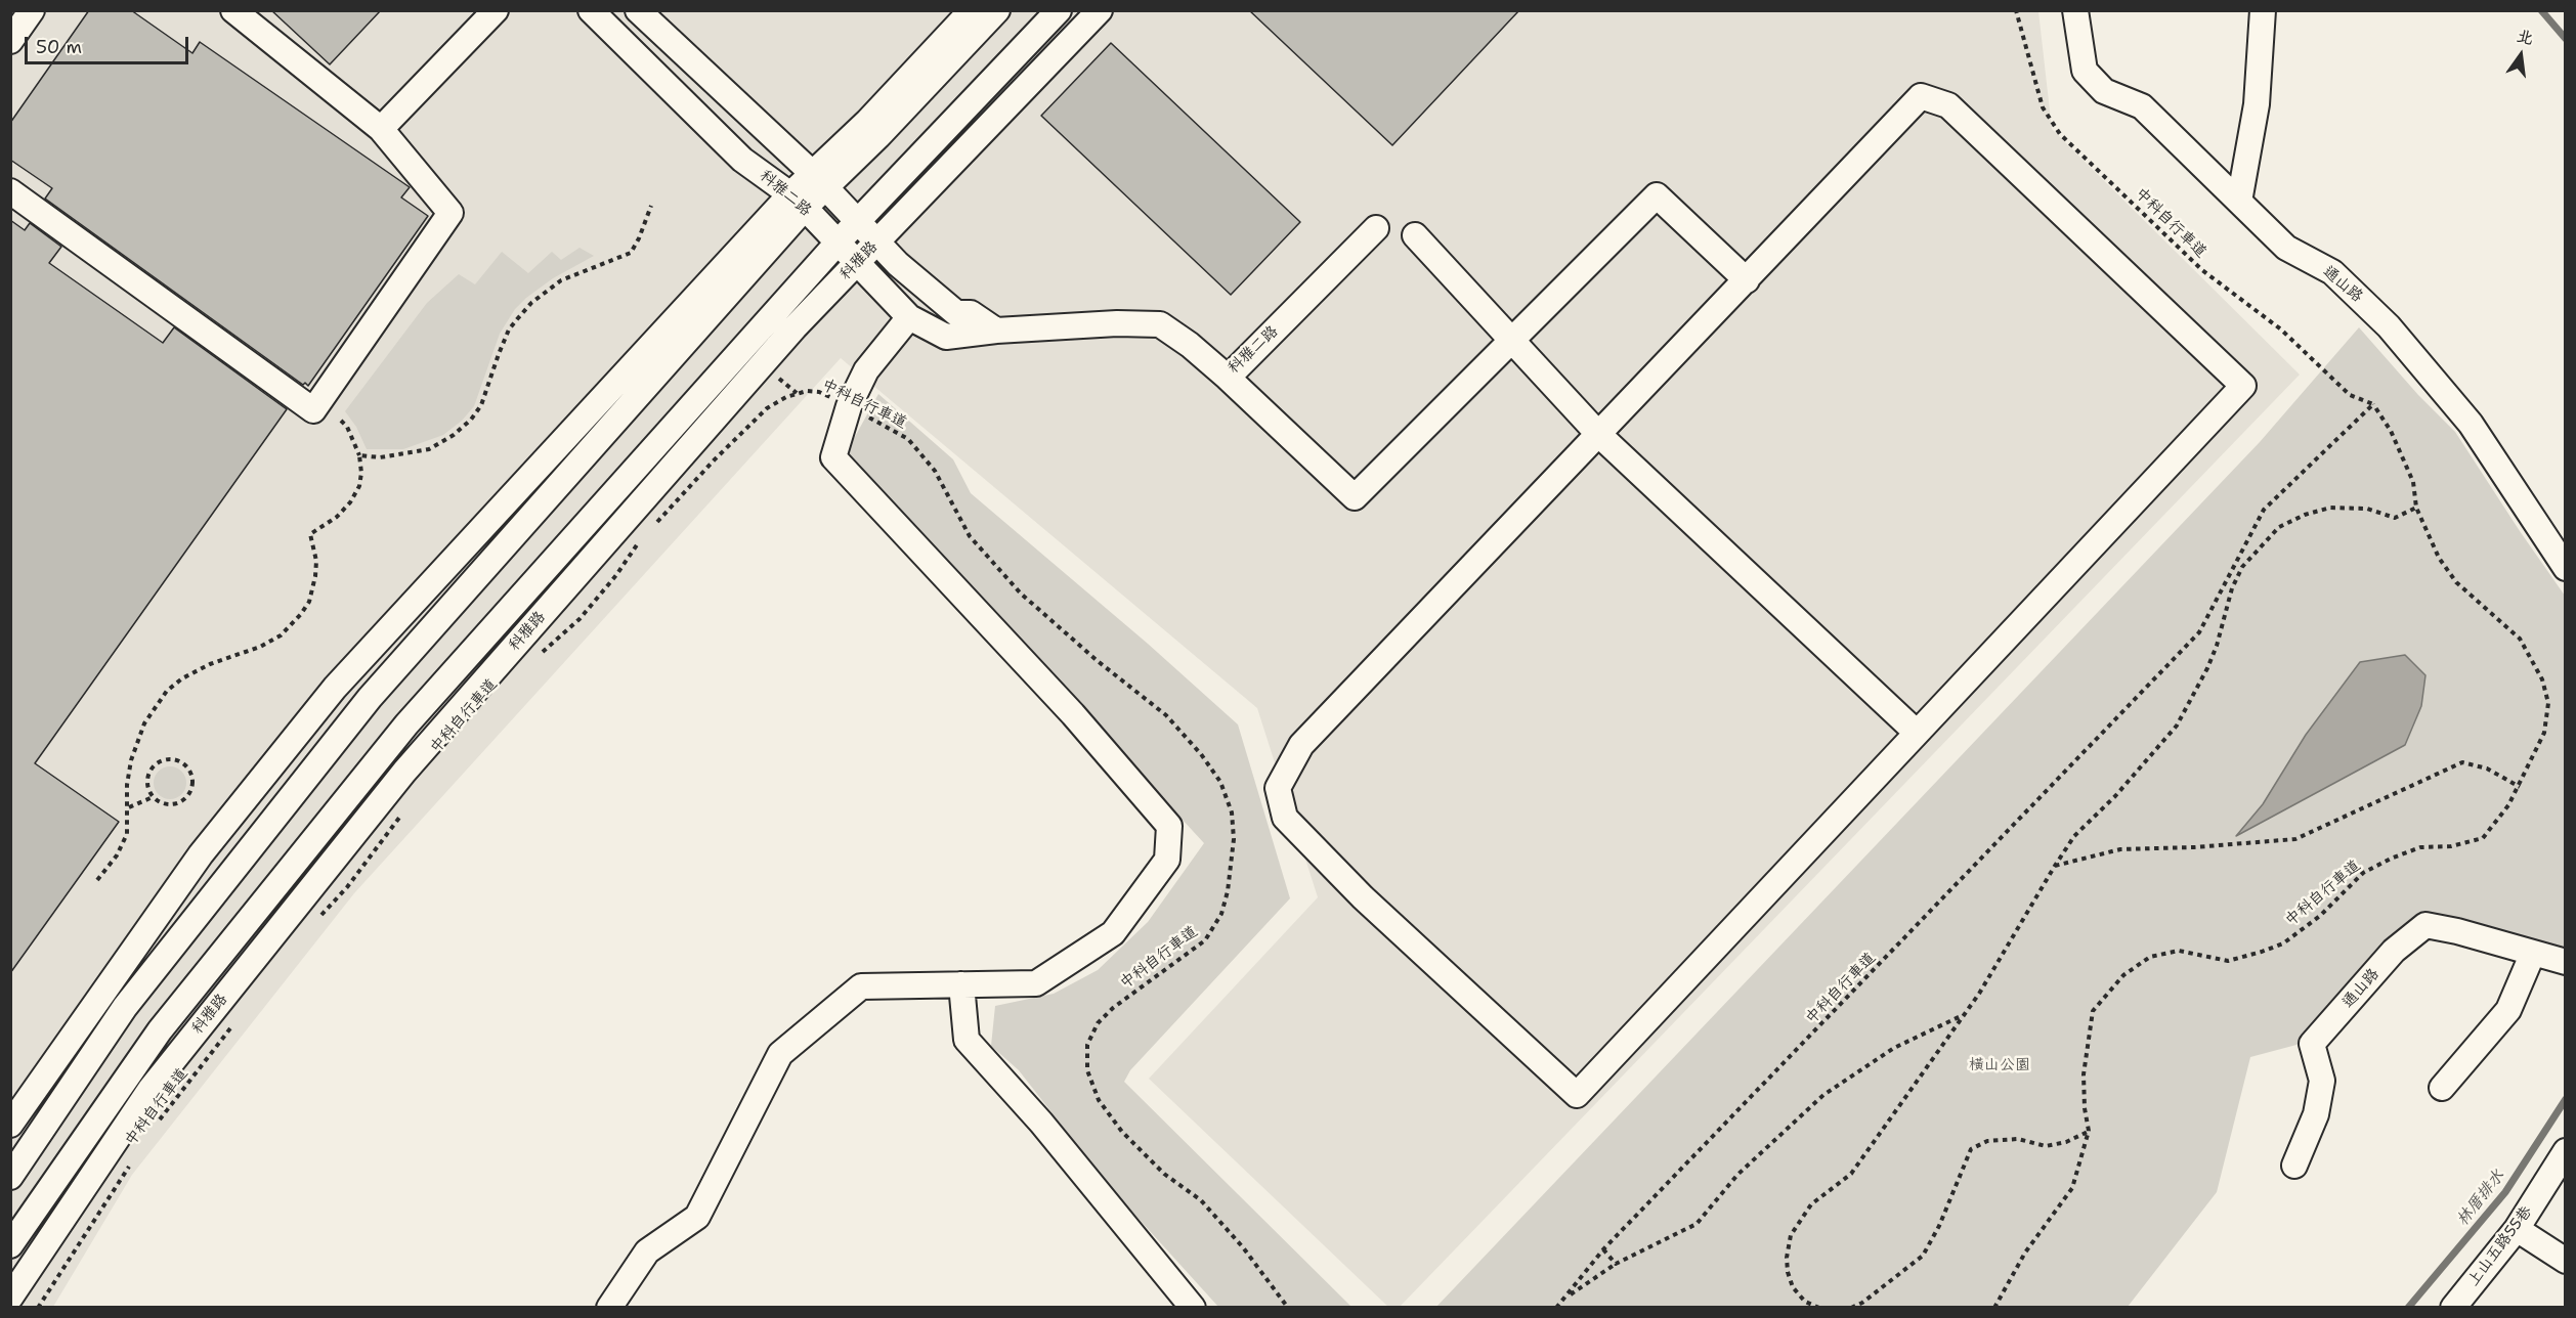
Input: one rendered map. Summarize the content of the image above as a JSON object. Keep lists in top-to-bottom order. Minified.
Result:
{"streets":{"street":["科雅二路","科雅路","通山路","上山五路55巷"],"path":["中科自行車道"]},"crossings":[["科雅二路","科雅路"]],"water":["林厝排水"],"parks":["橫山公園"],"scale_bar":"50 m","north":"top"}
